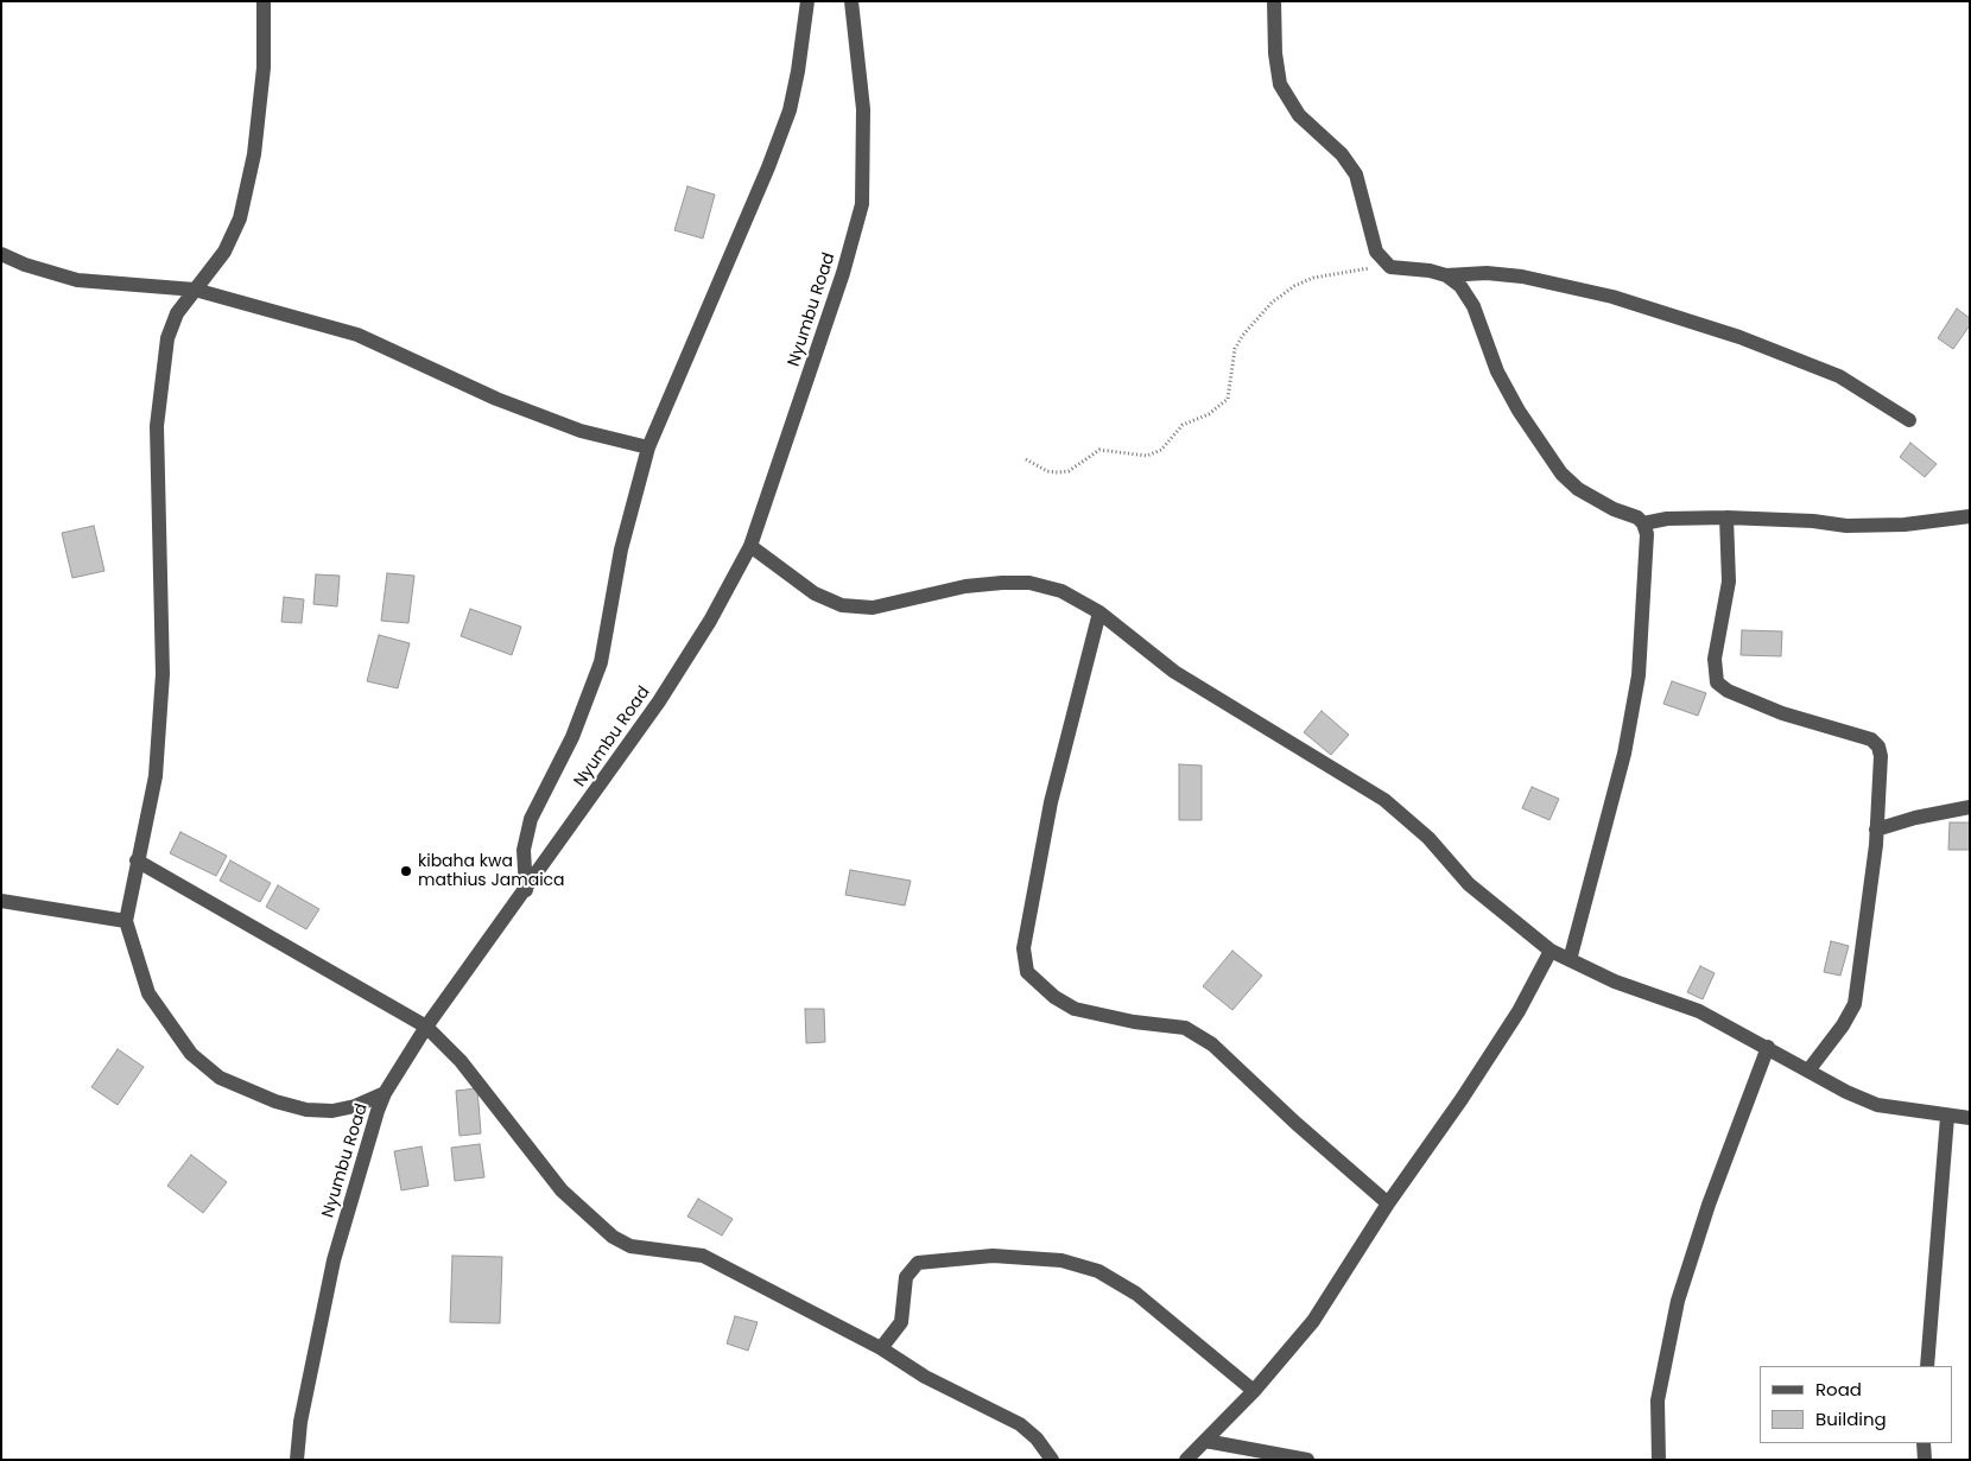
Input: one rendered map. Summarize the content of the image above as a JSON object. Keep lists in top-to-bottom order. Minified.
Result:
{"streets":{"street":["Nyumbu Road"]},"places":["kibaha kwa mathius Jamaica"],"legend":["Road","Building"]}
